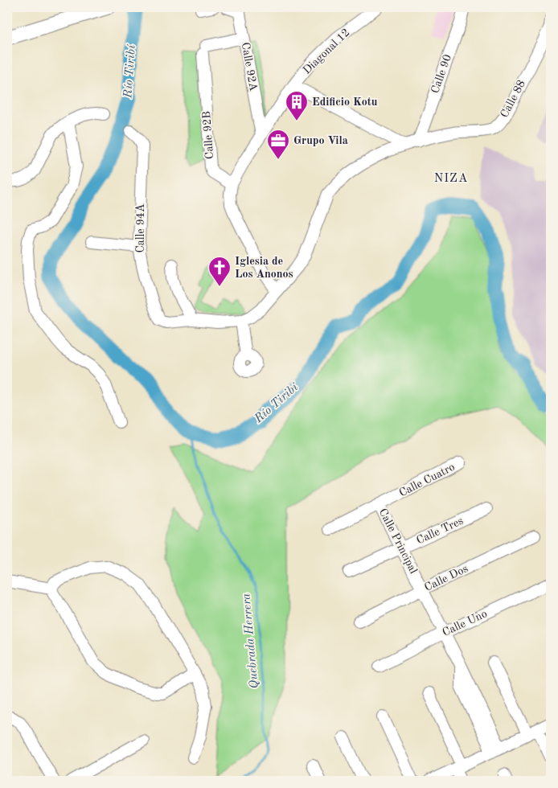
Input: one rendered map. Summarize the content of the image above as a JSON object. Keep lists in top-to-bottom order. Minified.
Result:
{"streets":{"street":["Diagonal 12","Calle 92A","Calle 90","Calle 88","Calle 92B","Calle 94A","Calle Cuatro","Calle Tres","Calle Principal","Calle Dos","Calle Uno"]},"crossings":[["Diagonal 12","Calle 92A"],["Diagonal 12","Calle 92B"],["Calle 92A","Calle 92B"],["Calle 90","Calle 88"],["Calle Cuatro","Calle Principal"],["Calle Tres","Calle Principal"],["Calle Principal","Calle Dos"],["Calle Principal","Calle Uno"]],"districts":["NIZA"],"water":["Río Tiribí","Quebrada Herrera"],"places":{"building":["Edificio Kotu"],"office":["Grupo Vila"],"church":["Iglesia de Los Anonos"]}}
